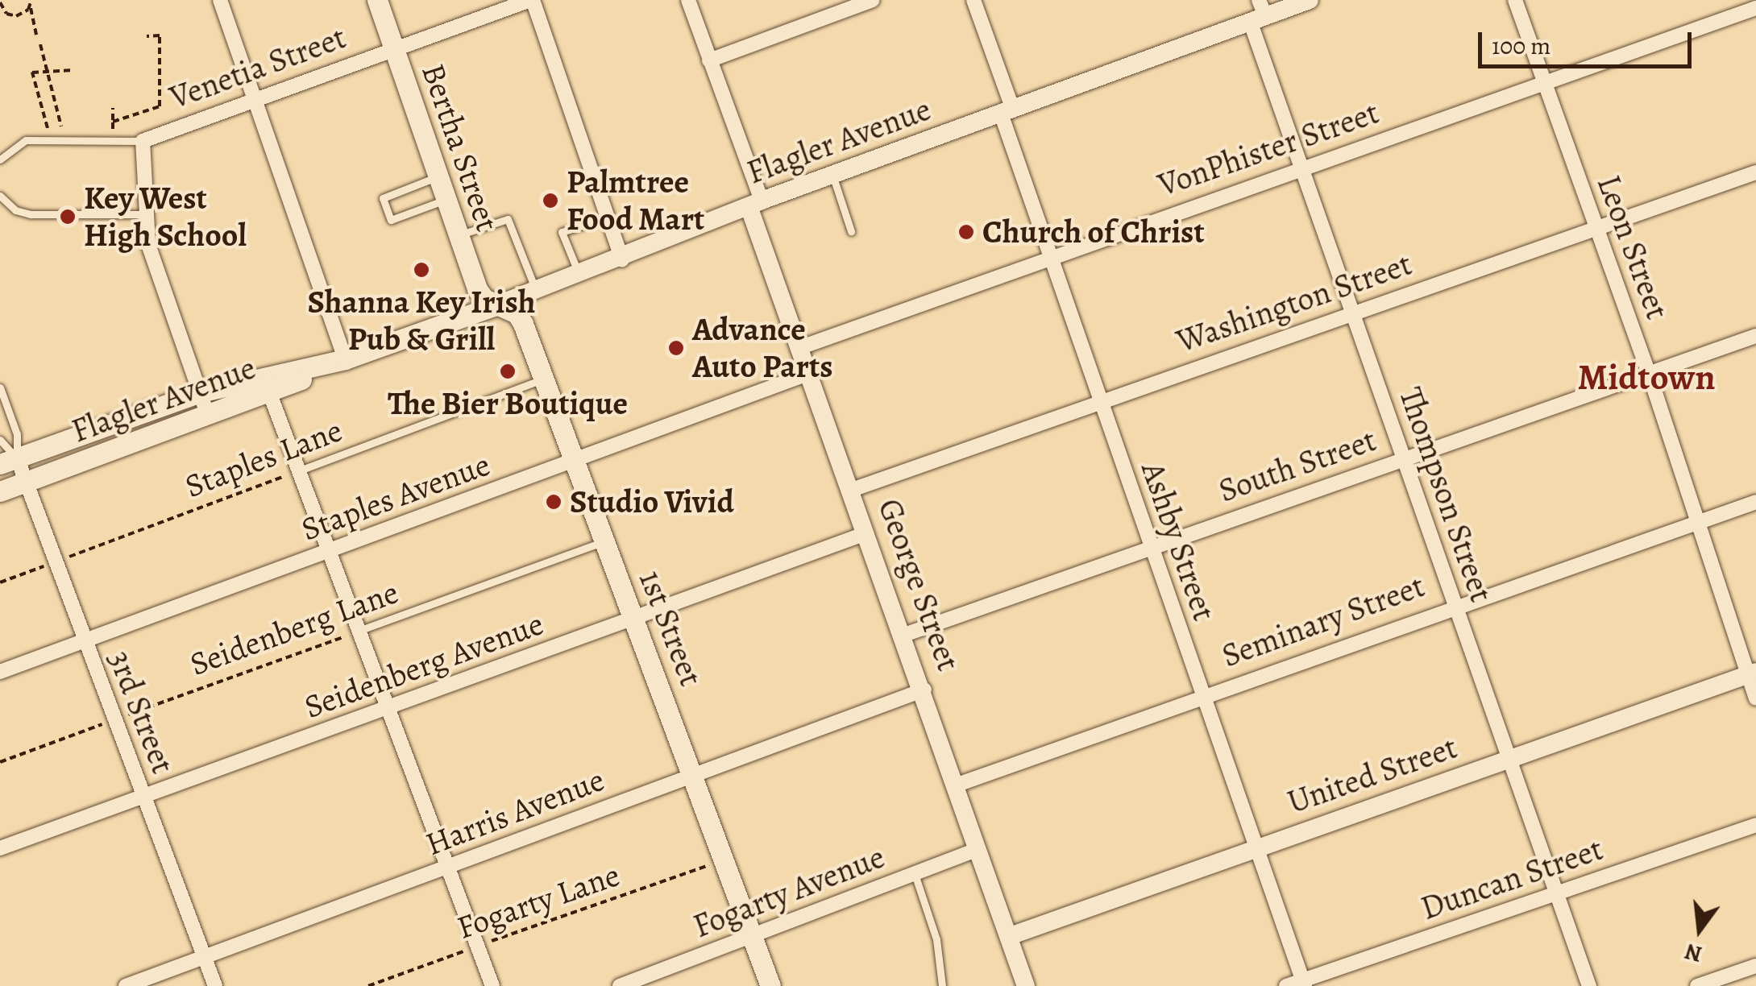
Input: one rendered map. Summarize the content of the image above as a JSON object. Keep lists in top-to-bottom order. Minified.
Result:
{"streets":{"main road":["Flagler Avenue","Bertha Street","1st Street"],"street":["Venetia Street","VonPhister Street","Leon Street","Washington Street","South Street","Thompson Street","Staples Avenue","Ashby Street","George Street","Seminary Street","Seidenberg Avenue","3rd Street","United Street","Harris Avenue","Duncan Street","Fogarty Avenue"],"lane":["Staples Lane","Seidenberg Lane"],"path":["Fogarty Lane"]},"crossings":[["Venetia Street","Bertha Street"],["Flagler Avenue","Bertha Street"],["Flagler Avenue","Thompson Street"],["Flagler Avenue","Ashby Street"],["Flagler Avenue","George Street"],["Flagler Avenue","1st Street"],["Flagler Avenue","3rd Street"],["Bertha Street","1st Street"],["VonPhister Street","Leon Street"],["VonPhister Street","Thompson Street"],["VonPhister Street","Ashby Street"],["VonPhister Street","George Street"],["Leon Street","Washington Street"],["Leon Street","South Street"],["Leon Street","Seminary Street"],["Leon Street","United Street"],["Washington Street","Thompson Street"],["Washington Street","Ashby Street"],["Washington Street","George Street"],["Staples Lane","1st Street"],["Staples Lane","3rd Street"],["South Street","Thompson Street"],["South Street","Ashby Street"],["South Street","George Street"],["Thompson Street","Seminary Street"],["Thompson Street","United Street"],["Thompson Street","Duncan Street"],["Staples Avenue","George Street"],["Staples Avenue","1st Street"],["Staples Avenue","3rd Street"],["Ashby Street","Seminary Street"],["Ashby Street","United Street"],["Ashby Street","Duncan Street"],["George Street","Seminary Street"],["George Street","Seidenberg Avenue"],["George Street","United Street"],["George Street","Harris Avenue"],["George Street","Fogarty Avenue"],["Seidenberg Lane","1st Street"],["Seidenberg Lane","3rd Street"],["1st Street","Seidenberg Avenue"],["1st Street","Harris Avenue"],["1st Street","Fogarty Avenue"],["1st Street","Fogarty Lane"],["Seidenberg Avenue","3rd Street"],["3rd Street","Harris Avenue"]],"districts":["Midtown"],"places":["Palmtree Food Mart","Key West High School","Church of Christ","Shanna Key Irish Pub & Grill","Advance Auto Parts","The Bier Boutique","Studio Vivid"],"scale_bar":"100 m","north":"bottom"}
